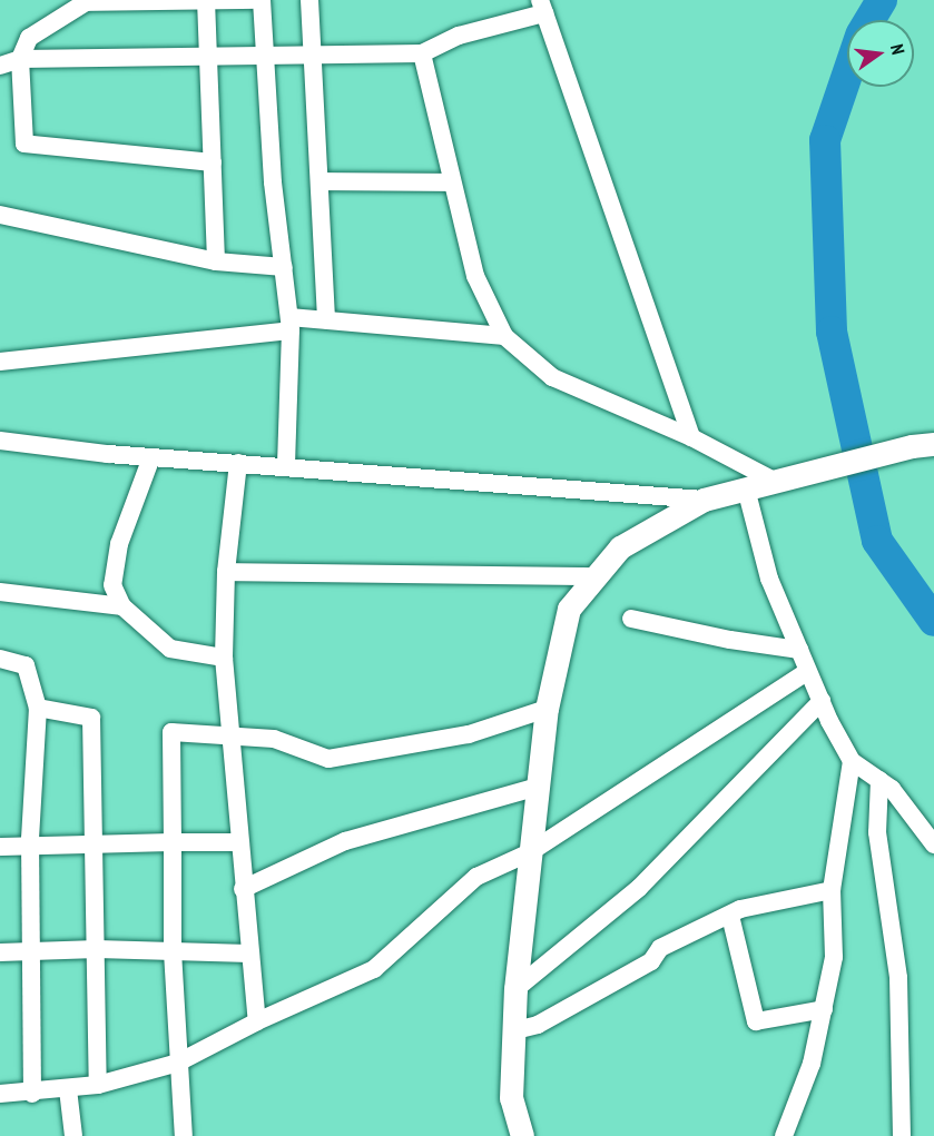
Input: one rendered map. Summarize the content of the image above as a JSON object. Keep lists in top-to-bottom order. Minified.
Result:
{"north":"right"}
